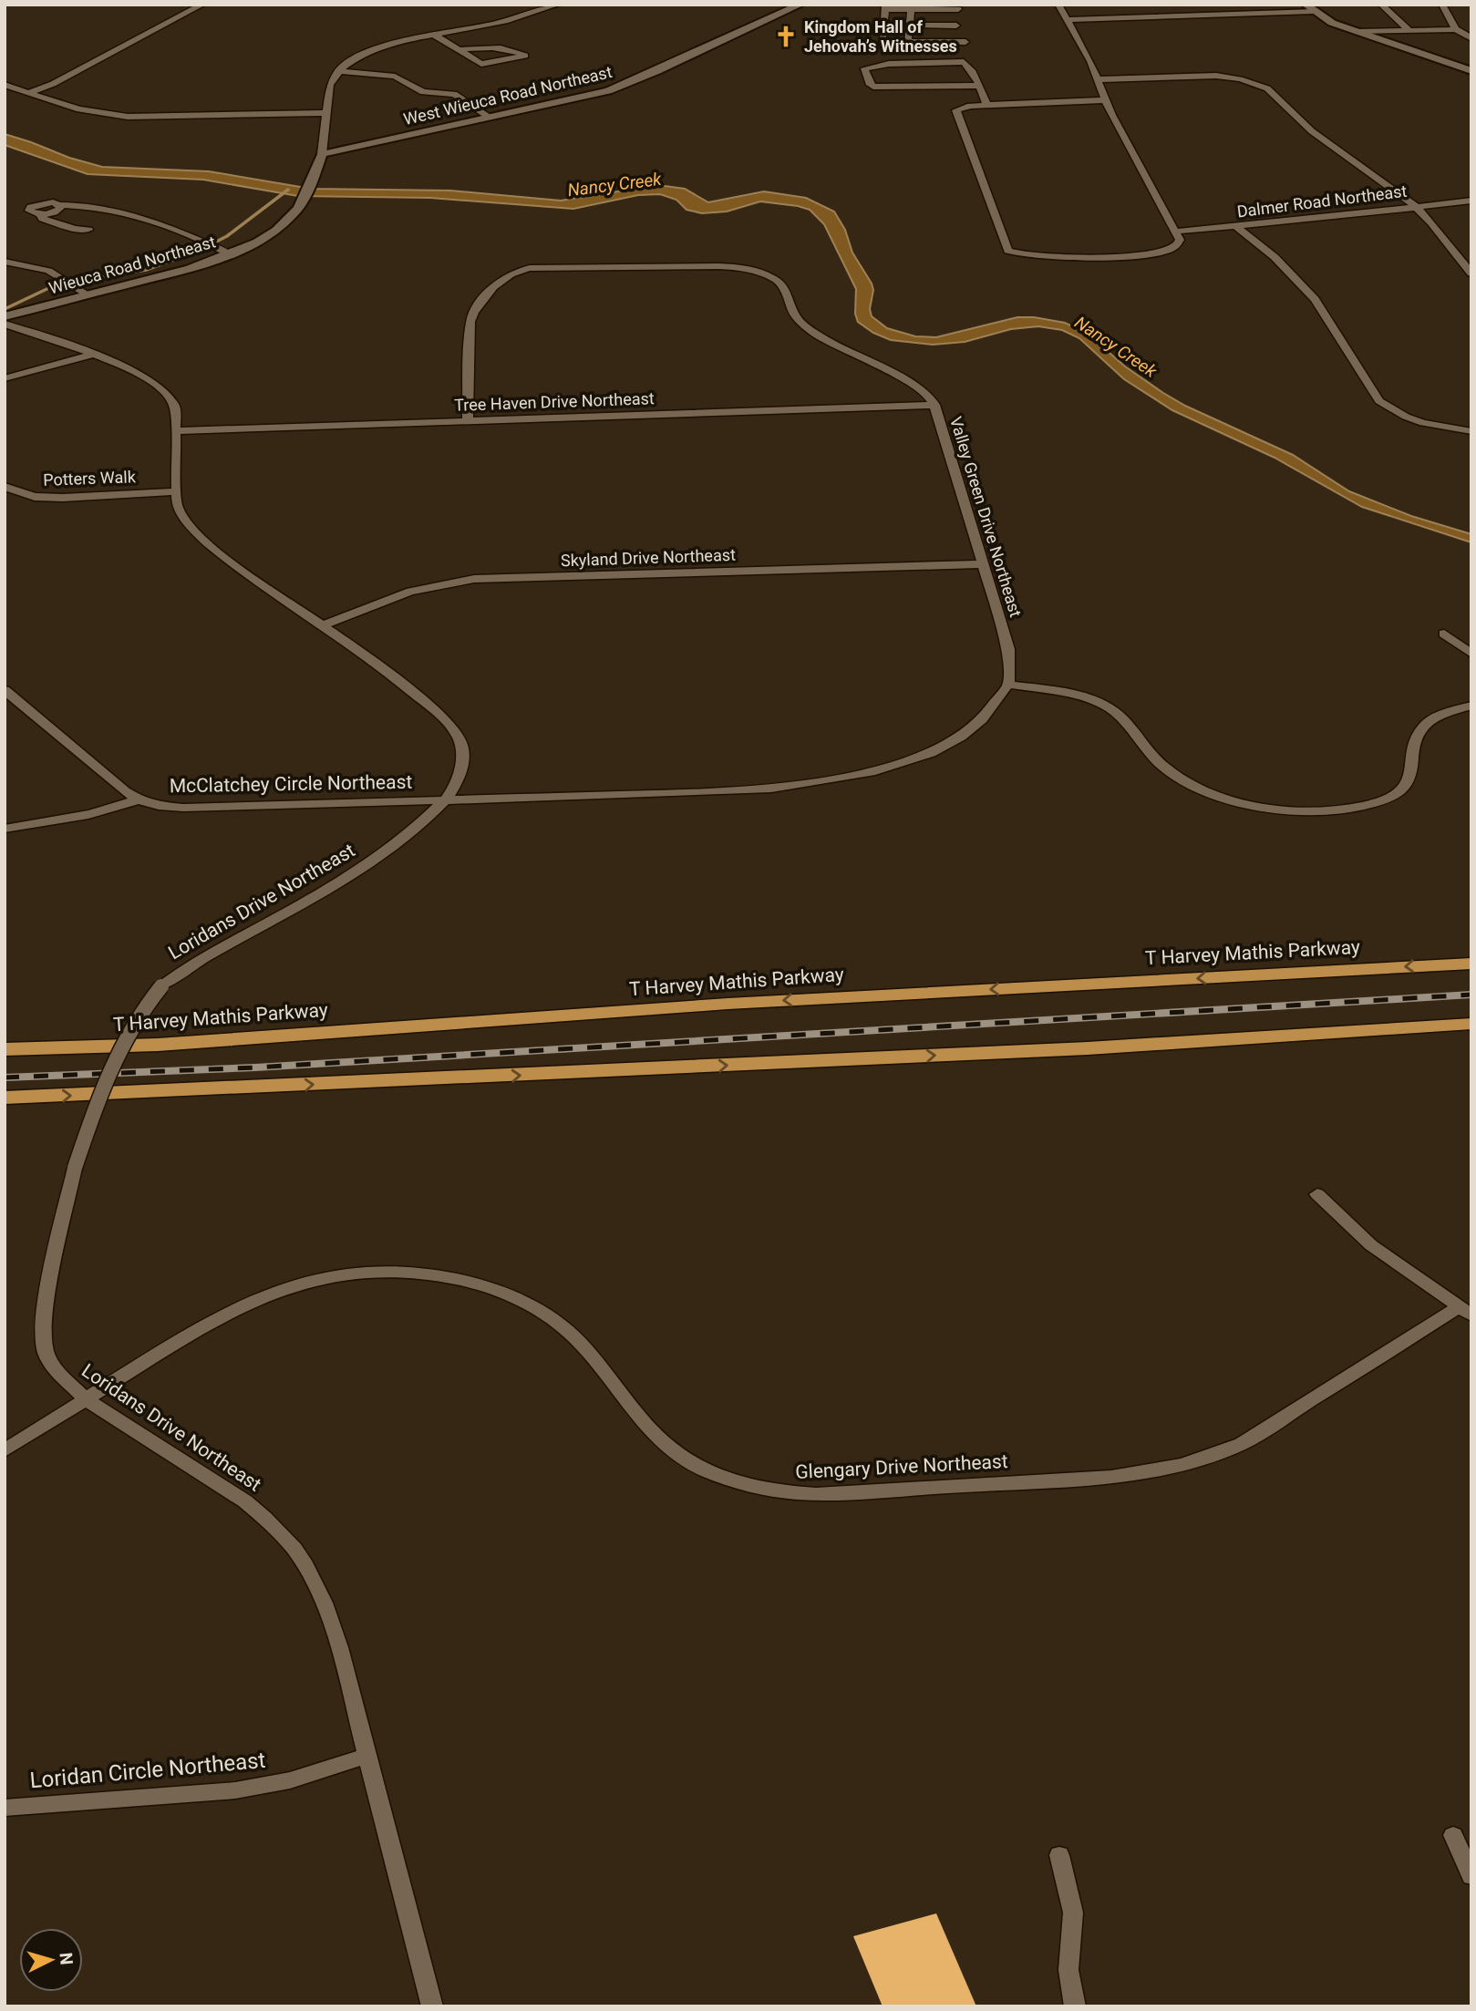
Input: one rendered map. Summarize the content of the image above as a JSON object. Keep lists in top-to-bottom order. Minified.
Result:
{"streets":{"highway":["T Harvey Mathis Parkway"],"street":["West Wieuca Road Northeast","Dalmer Road Northeast","Wieuca Road Northeast","Tree Haven Drive Northeast","Potters Walk","Valley Green Drive Northeast","Skyland Drive Northeast","McClatchey Circle Northeast","Loridans Drive Northeast","Glengary Drive Northeast","Loridan Circle Northeast"]},"crossings":[["West Wieuca Road Northeast","Wieuca Road Northeast"],["Tree Haven Drive Northeast","Valley Green Drive Northeast"],["Tree Haven Drive Northeast","Loridans Drive Northeast"],["Potters Walk","Loridans Drive Northeast"],["Valley Green Drive Northeast","Skyland Drive Northeast"],["Skyland Drive Northeast","Loridans Drive Northeast"],["McClatchey Circle Northeast","Loridans Drive Northeast"],["Loridans Drive Northeast","Glengary Drive Northeast"],["Loridans Drive Northeast","Loridan Circle Northeast"]],"water":["Nancy Creek"],"places":{"church":["Kingdom Hall of Jehovah’s Witnesses"]},"north":"right"}
